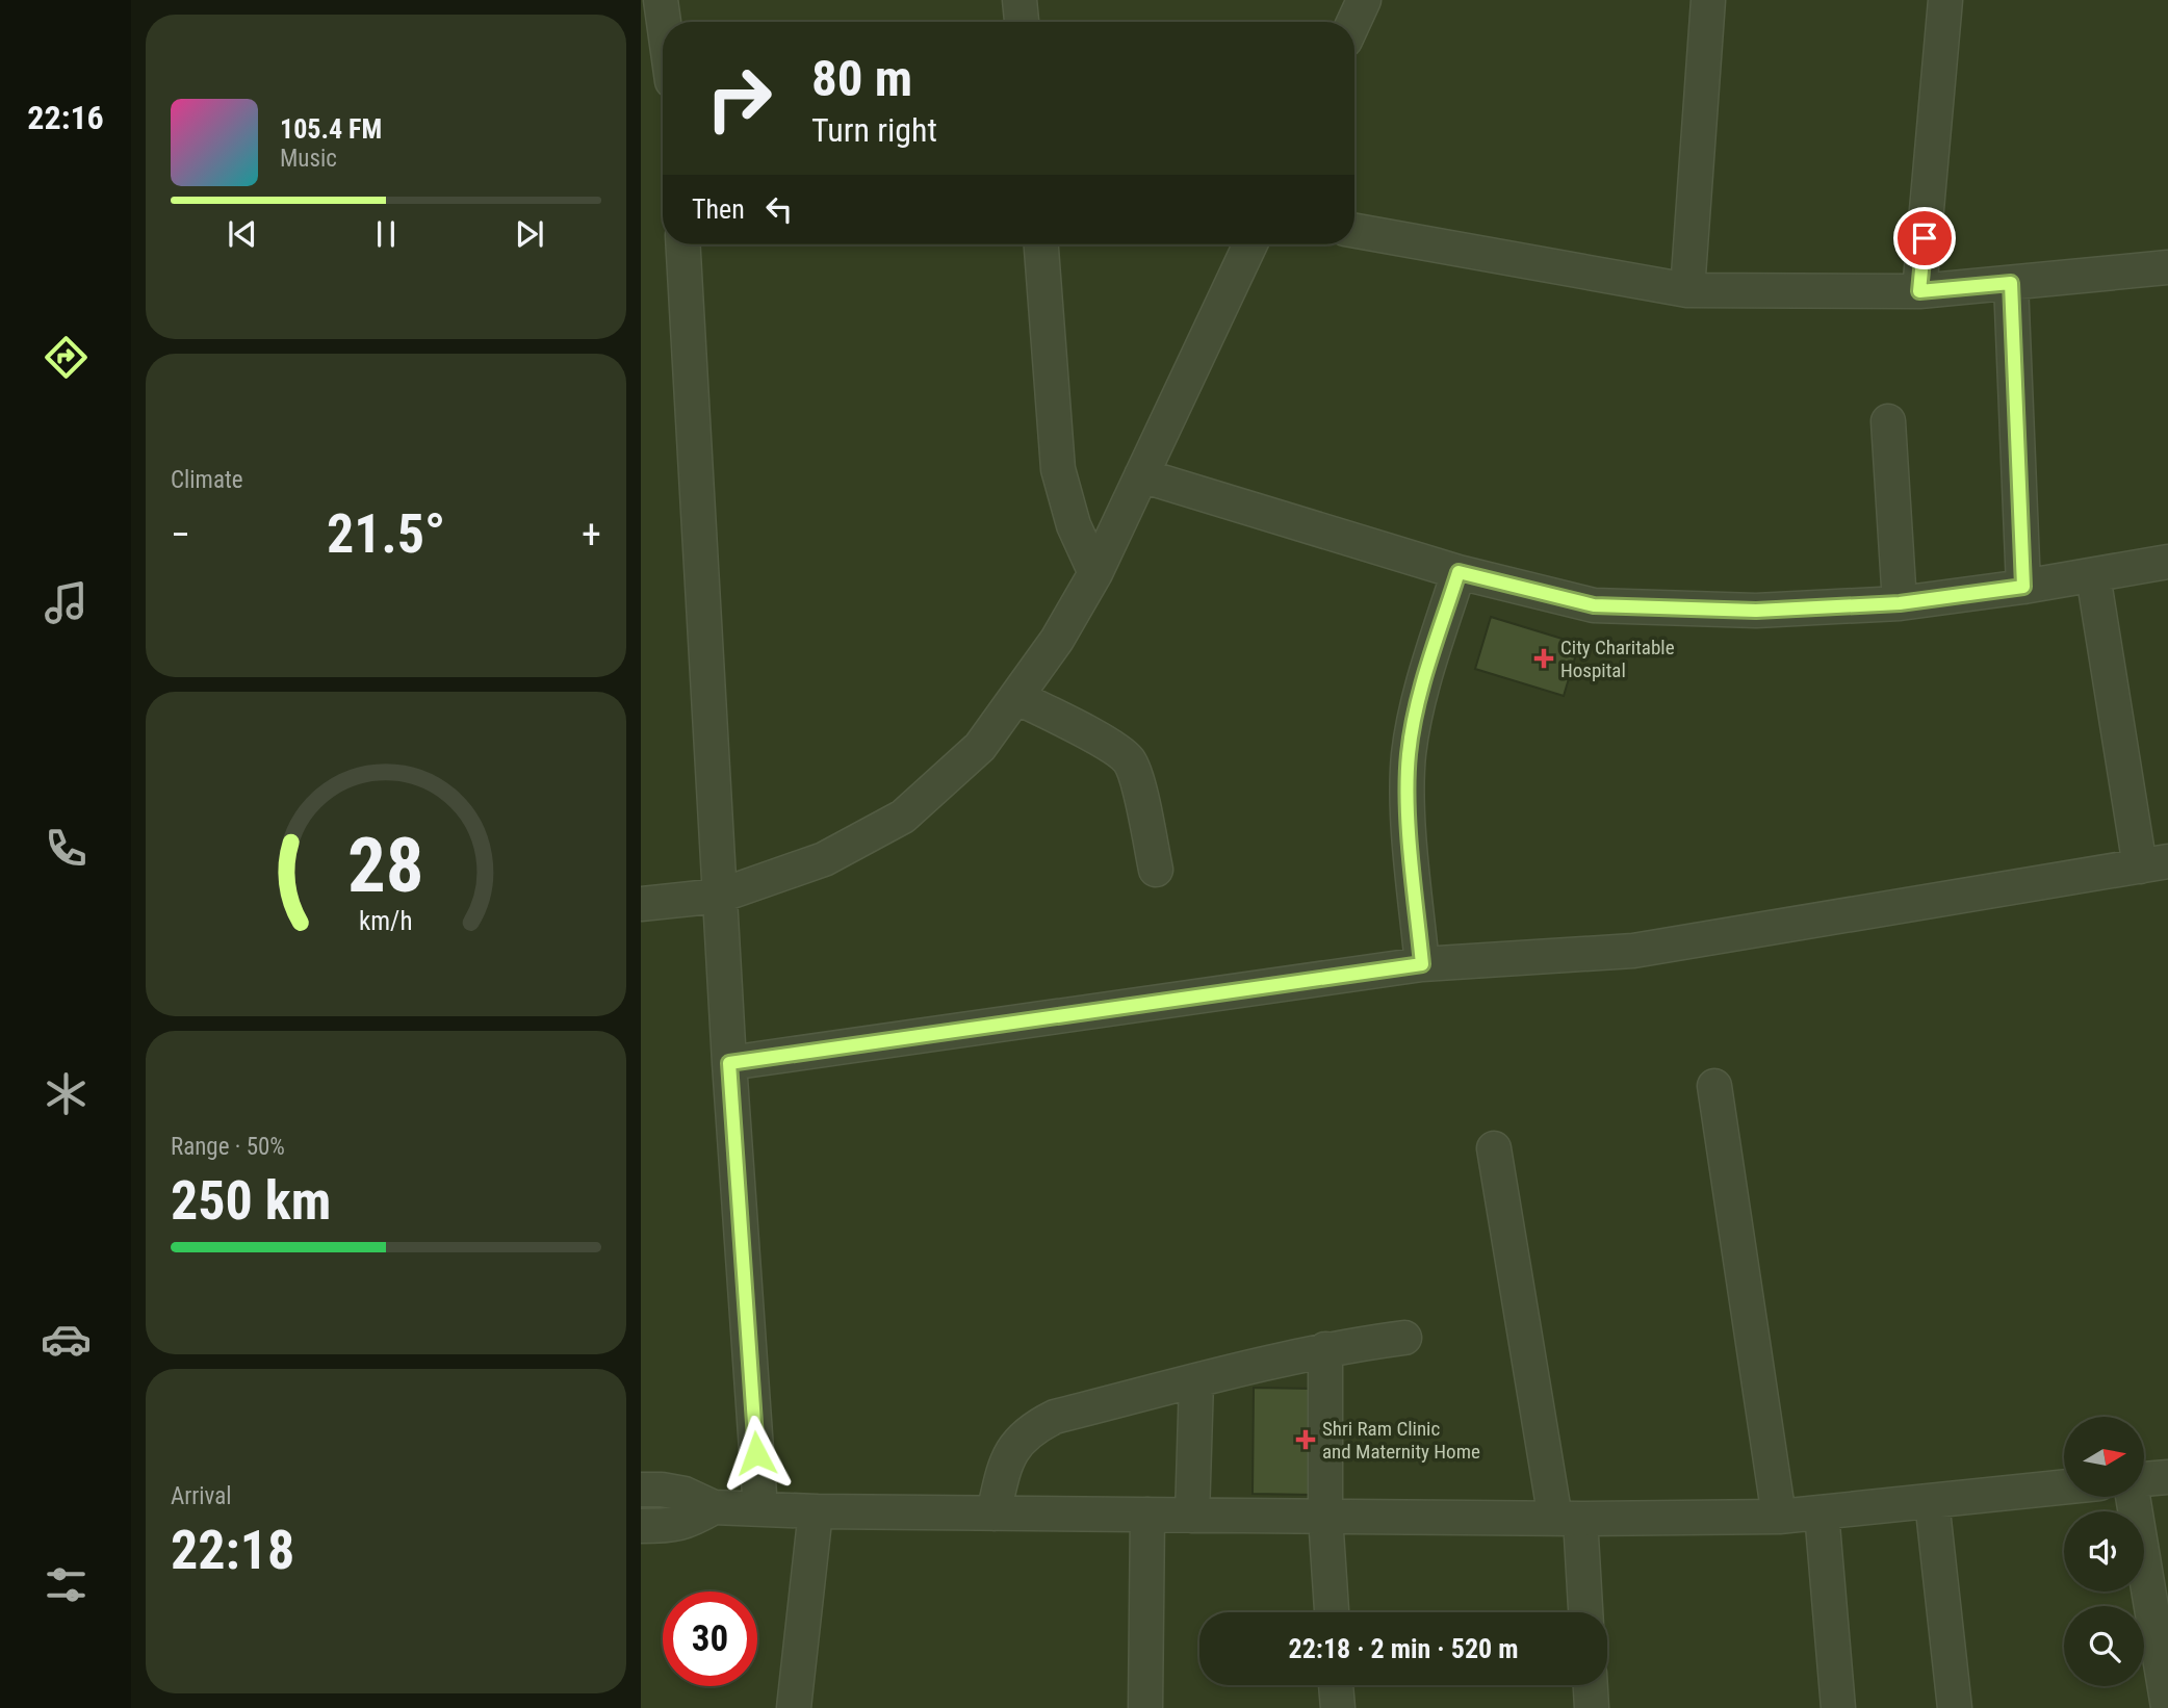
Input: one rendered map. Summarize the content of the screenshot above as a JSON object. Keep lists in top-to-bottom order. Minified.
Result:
{"places":{"health":["City Charitable Hospital","Shri Ram Clinic and Maternity Home"]},"north":"right","page":{"tabs":"22:16","turn":["80 m","Turn right"],"song":["105.4 FM","Music"],"then":"Then","tile":["Climate",["Range · 50%","250 km"],["Arrival","22:18"]],"heat":["−","21.5°","+"],"limit":"30","trip":"22:18 · 2 min · 520 m","gauge":["28","km/h"]}}
